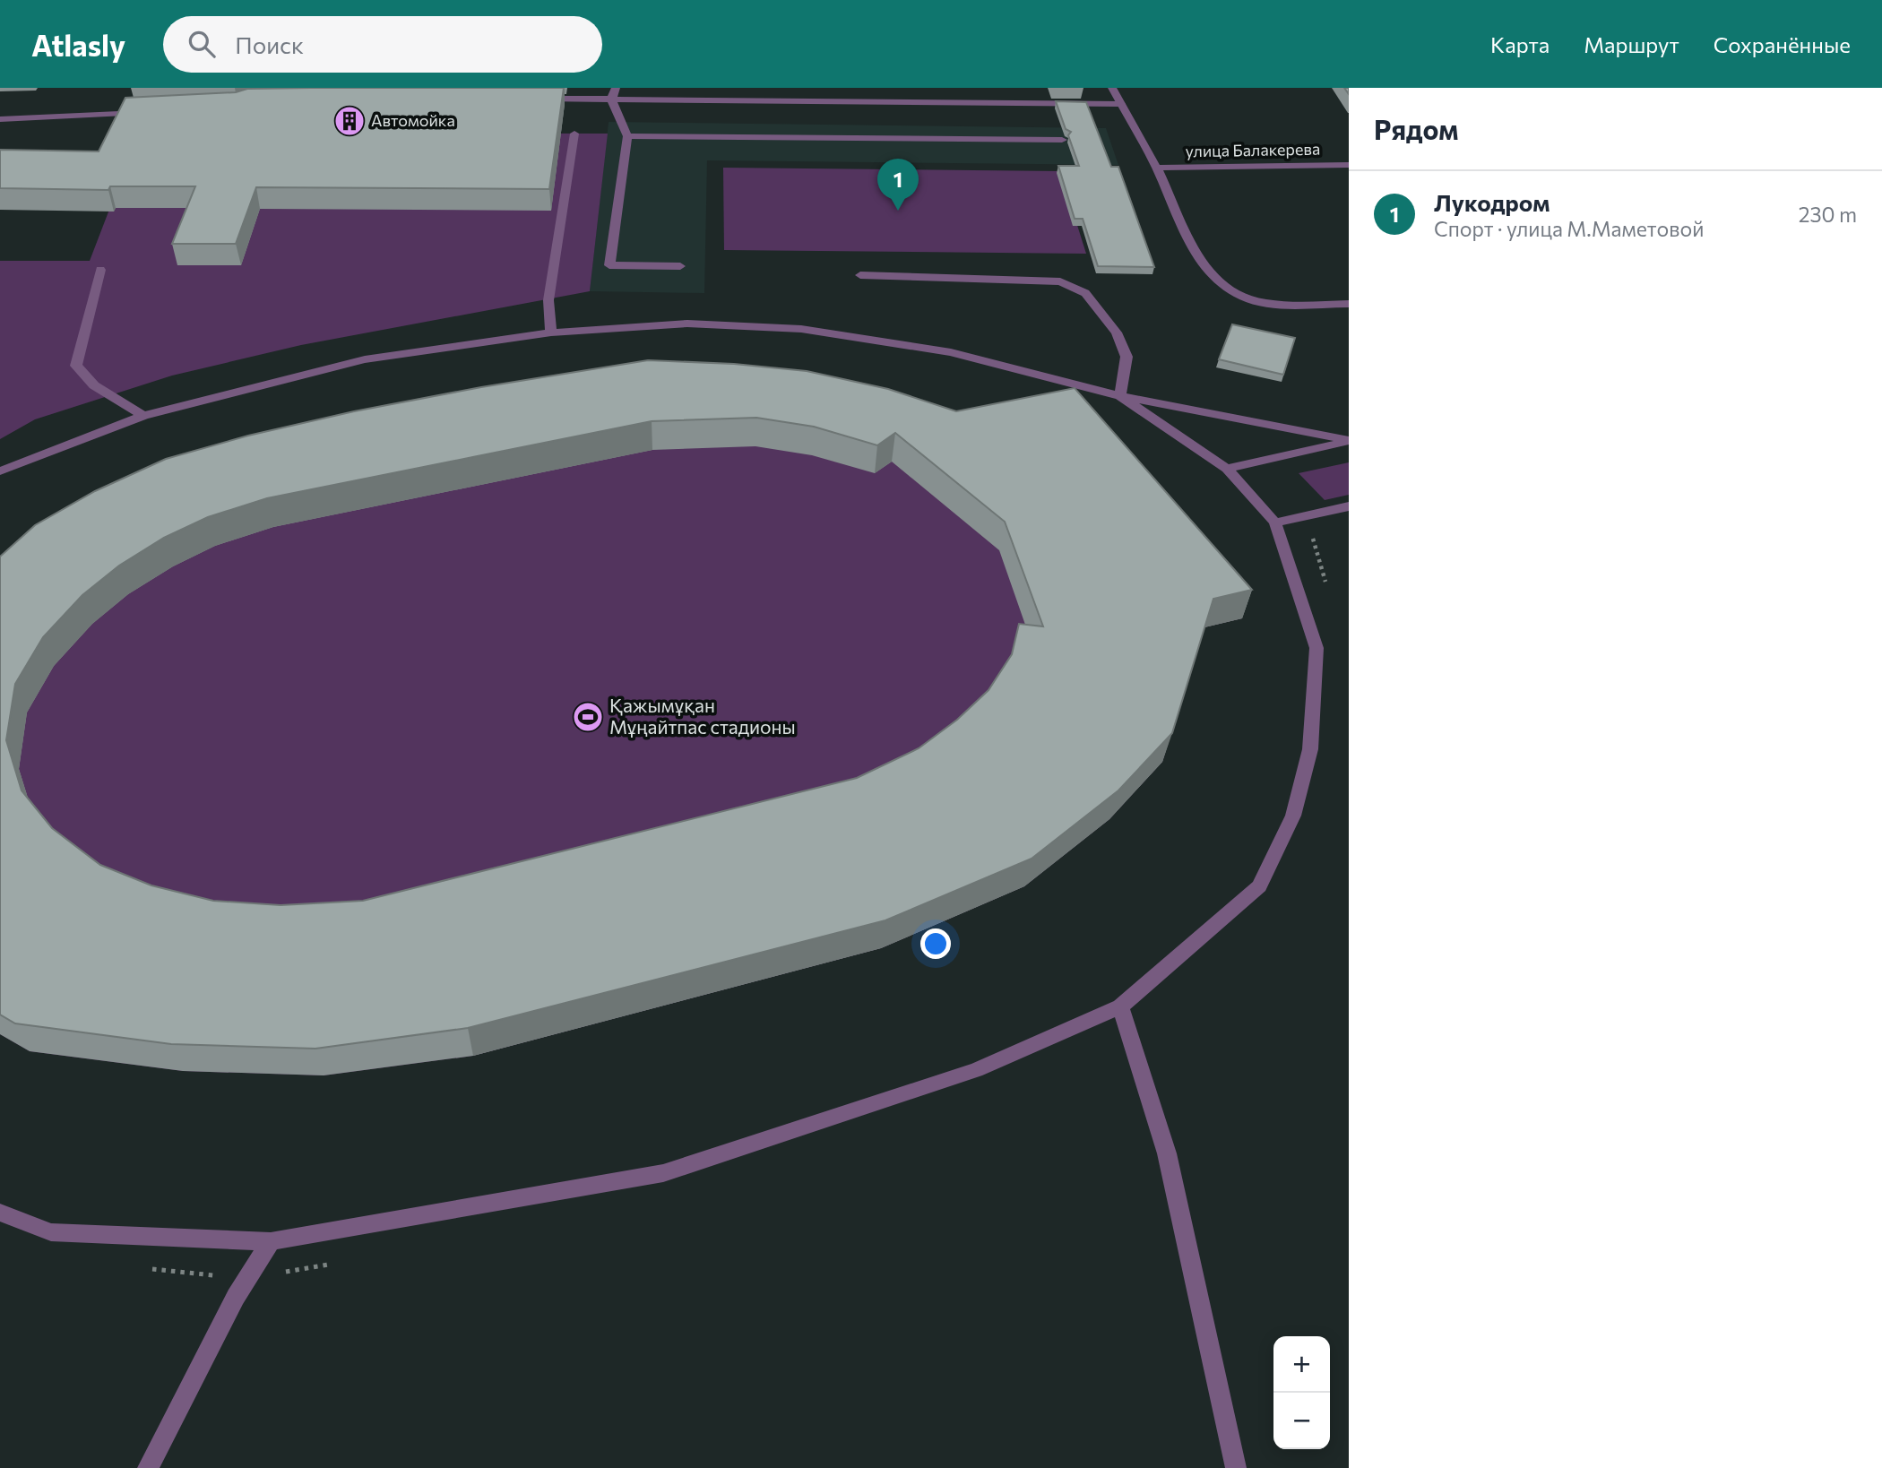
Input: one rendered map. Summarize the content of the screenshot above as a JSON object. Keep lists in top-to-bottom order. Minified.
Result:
{"streets":{"street":["улица Балакерева"]},"places":{"building":["Автомойка"],"sports":["Қажымұқан Мұңайтпас стадионы"]},"page":{"header":"Atlasly","search":"Поиск","nav":["Карта","Маршрут","Сохранённые"],"heading":"Рядом","pins":"1","list":[{"mark":"1","name":"Лукодром","note":"Спорт · улица М.Маметовой","value":"230 m"}],"map_buttons":["+","−"]}}
